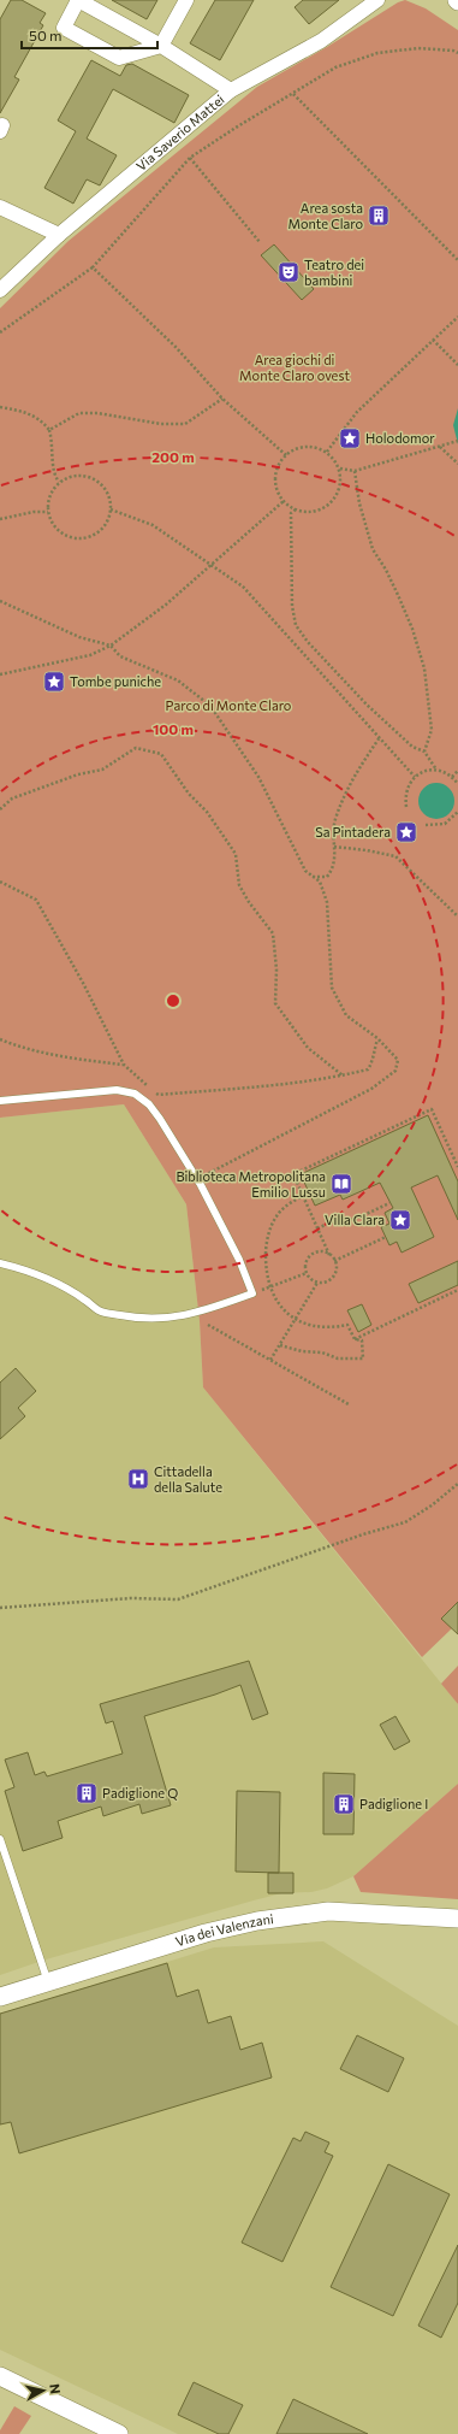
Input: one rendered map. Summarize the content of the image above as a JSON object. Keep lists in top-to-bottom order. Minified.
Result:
{"streets":{"street":["Via Saverio Mattei","Via dei Valenzani"]},"parks":["Area giochi di Monte Claro ovest","Parco di Monte Claro"],"places":{"building":["Area sosta Monte Claro","Padiglione Q","Padiglione I"],"theatre":["Teatro dei bambini"],"place":["Holodomor","Tombe puniche","Sa Pintadera","Villa Clara"],"library":["Biblioteca Metropolitana Emilio Lussu"],"hospital":["Cittadella della Salute"]},"scale_bar":"50 m","north":"right","rings":["200 m","100 m"]}
